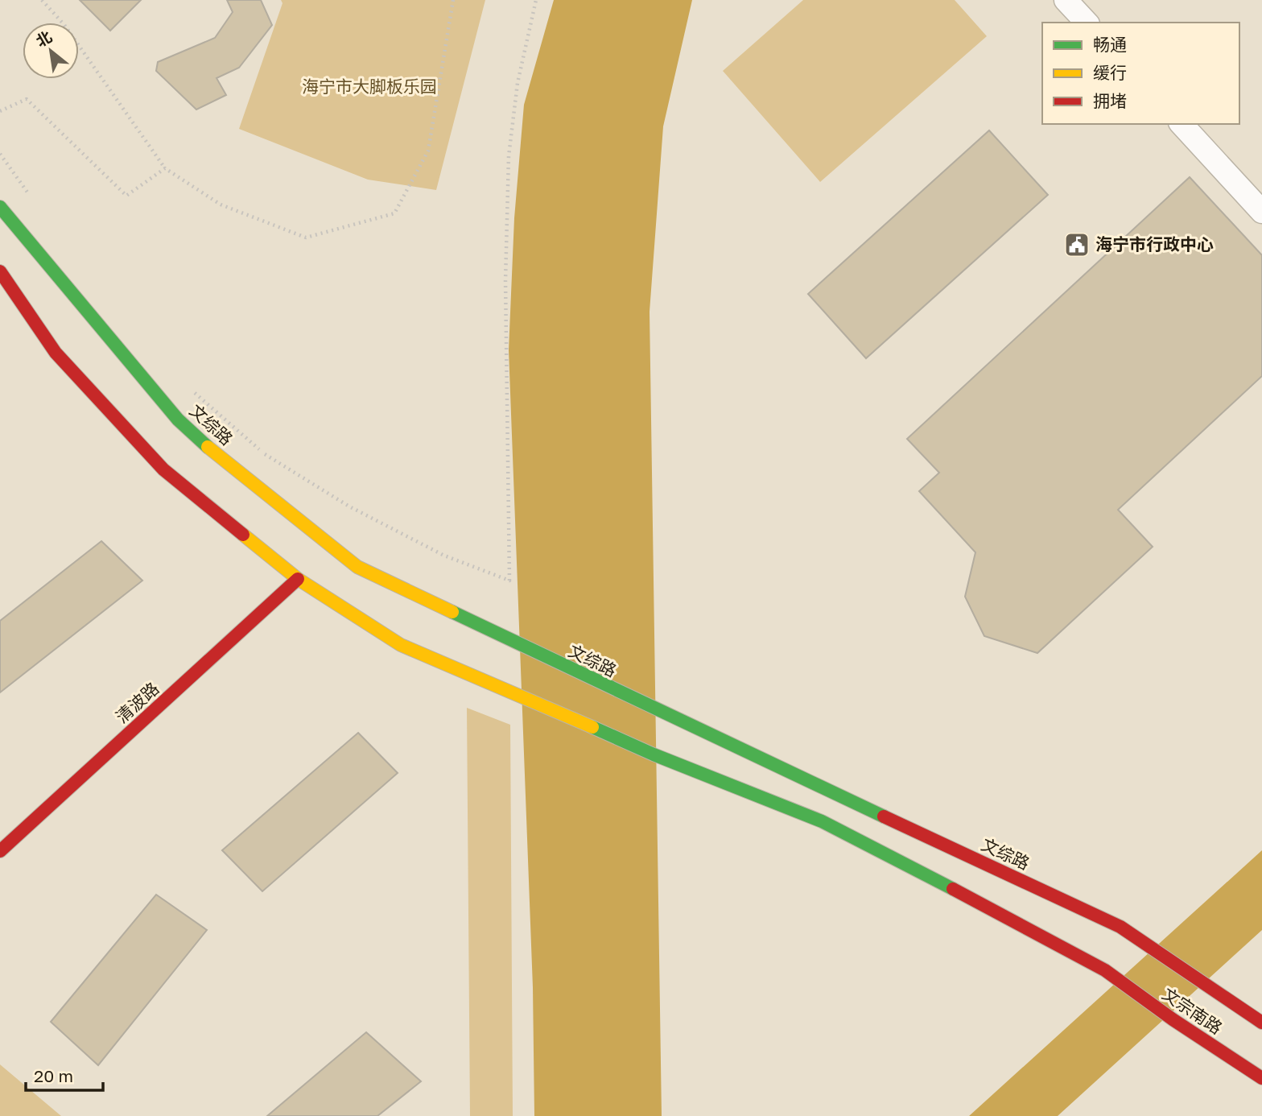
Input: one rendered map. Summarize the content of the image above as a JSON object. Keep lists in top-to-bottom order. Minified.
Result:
{"streets":{"main road":["文综路","清波路","文宗南路"]},"crossings":[["清波路","文宗南路"]],"parks":["海宁市大脚板乐园"],"places":{"public building":["海宁市行政中心"]},"legend":["畅通","缓行","拥堵"],"scale_bar":"20 m","north":"top left"}
